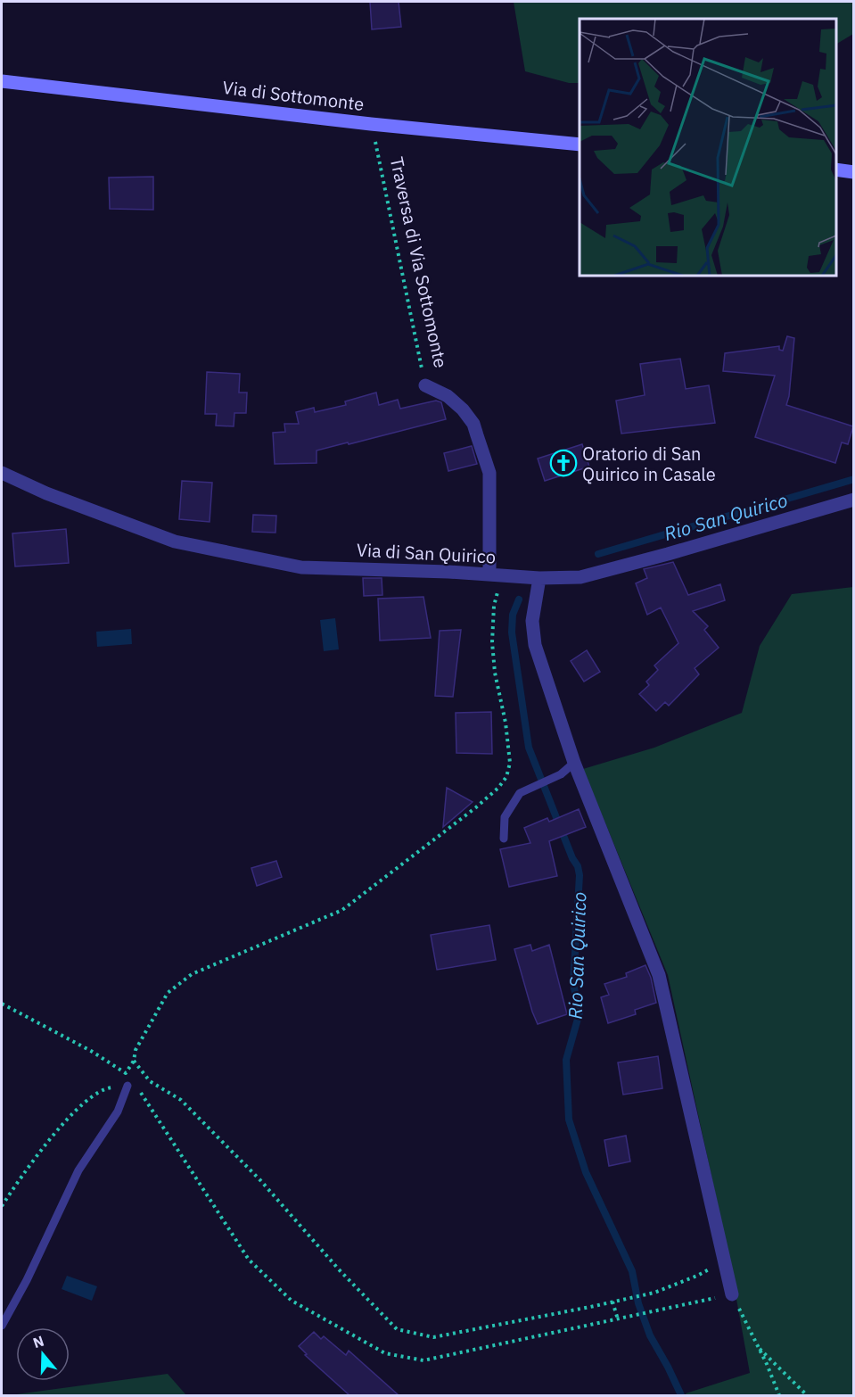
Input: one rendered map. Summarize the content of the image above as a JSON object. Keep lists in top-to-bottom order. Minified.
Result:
{"streets":{"main road":["Via di Sottomonte"],"street":["Traversa di Via Sottomonte","Via di San Quirico"]},"crossings":[["Via di Sottomonte","Traversa di Via Sottomonte"],["Traversa di Via Sottomonte","Via di San Quirico"]],"water":["Rio San Quirico"],"places":{"church":["Oratorio di San Quirico in Casale"]},"north":"top"}
